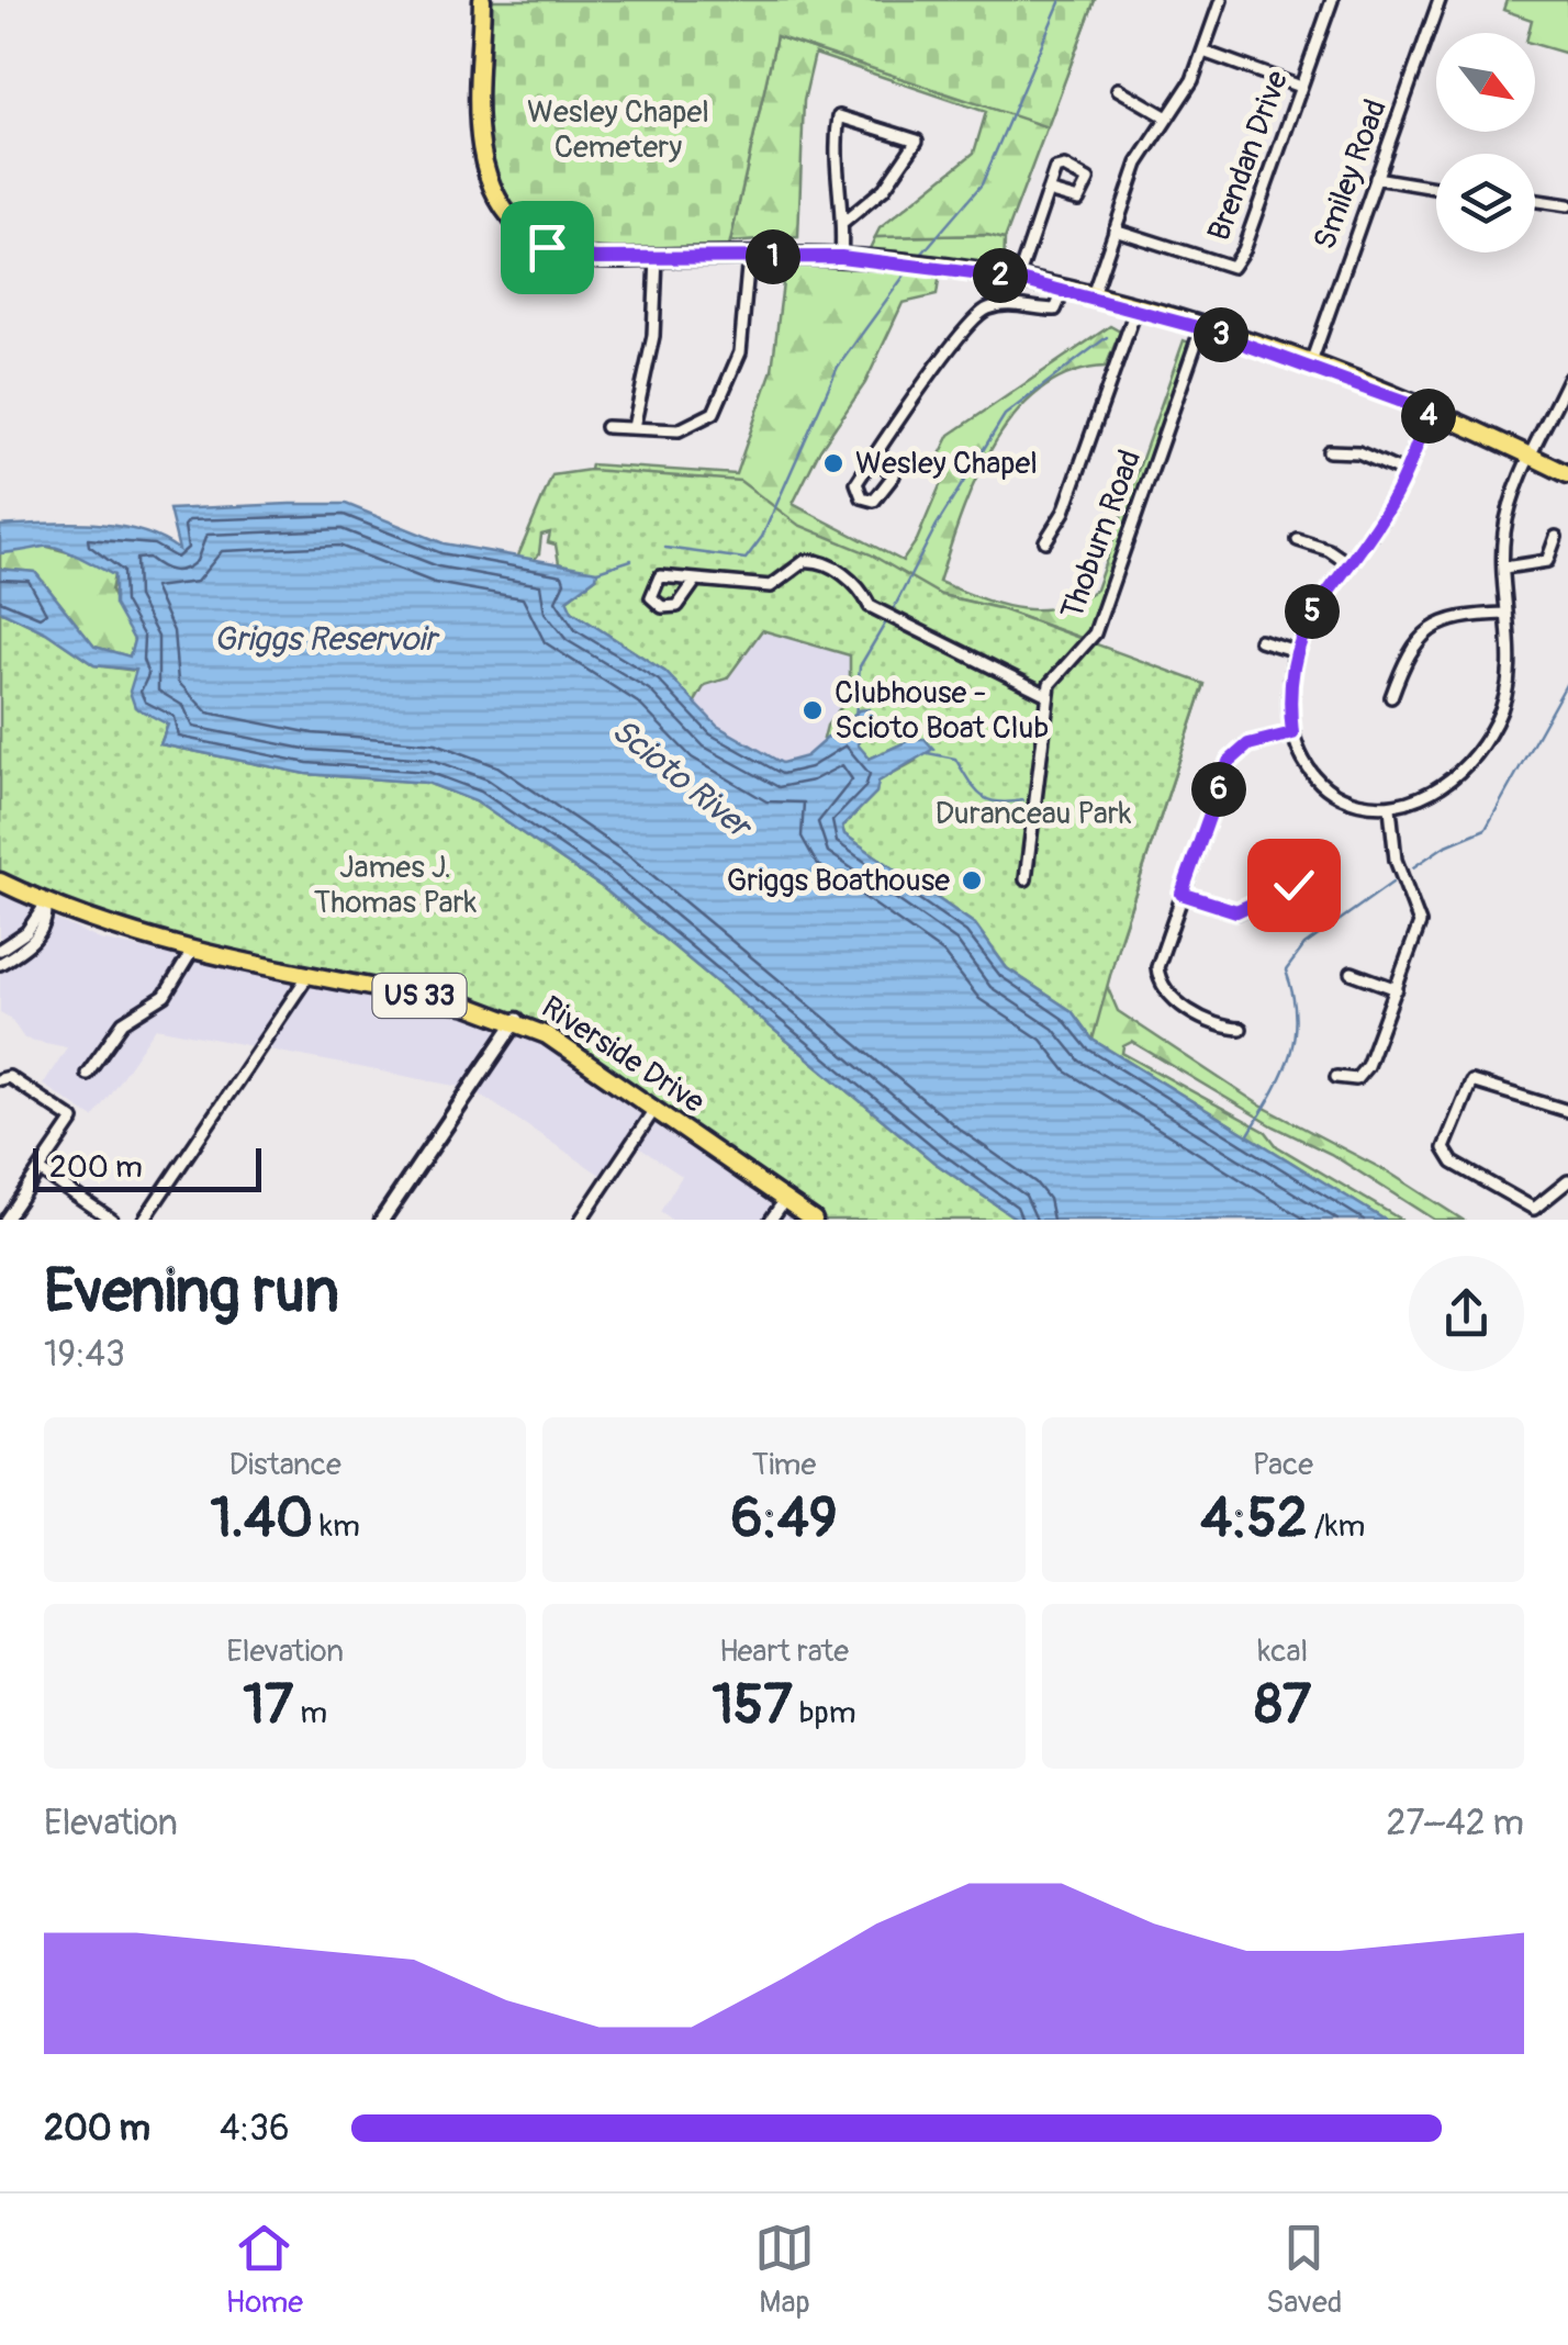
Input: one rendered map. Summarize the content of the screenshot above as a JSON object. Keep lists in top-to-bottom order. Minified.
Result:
{"streets":{"main road":["US 33","Riverside Drive"],"street":["Brendan Drive","Smiley Road","Thoburn Road"]},"water":["Griggs Reservoir","Scioto River"],"parks":["Wesley Chapel Cemetery","Duranceau Park","James J. Thomas Park"],"places":["Wesley Chapel","Clubhouse - Scioto Boat Club","Griggs Boathouse"],"scale_bar":"200 m","north":"bottom right","page":{"pins":["1","2","3","4","5","6"],"scale":"200 m","heading":["Evening run","19:43"],"stats":[["Distance","1.40 km"],["Time","6:49"],["Pace","4:52 /km"],["Elevation","17 m"],["Heart rate","157 bpm"],["kcal","87"]],"chart":["Elevation","27–42 m"],"list":[{"name":"200 m","note":"4:36"}],"tabs":["Home","Map","Saved"]}}
